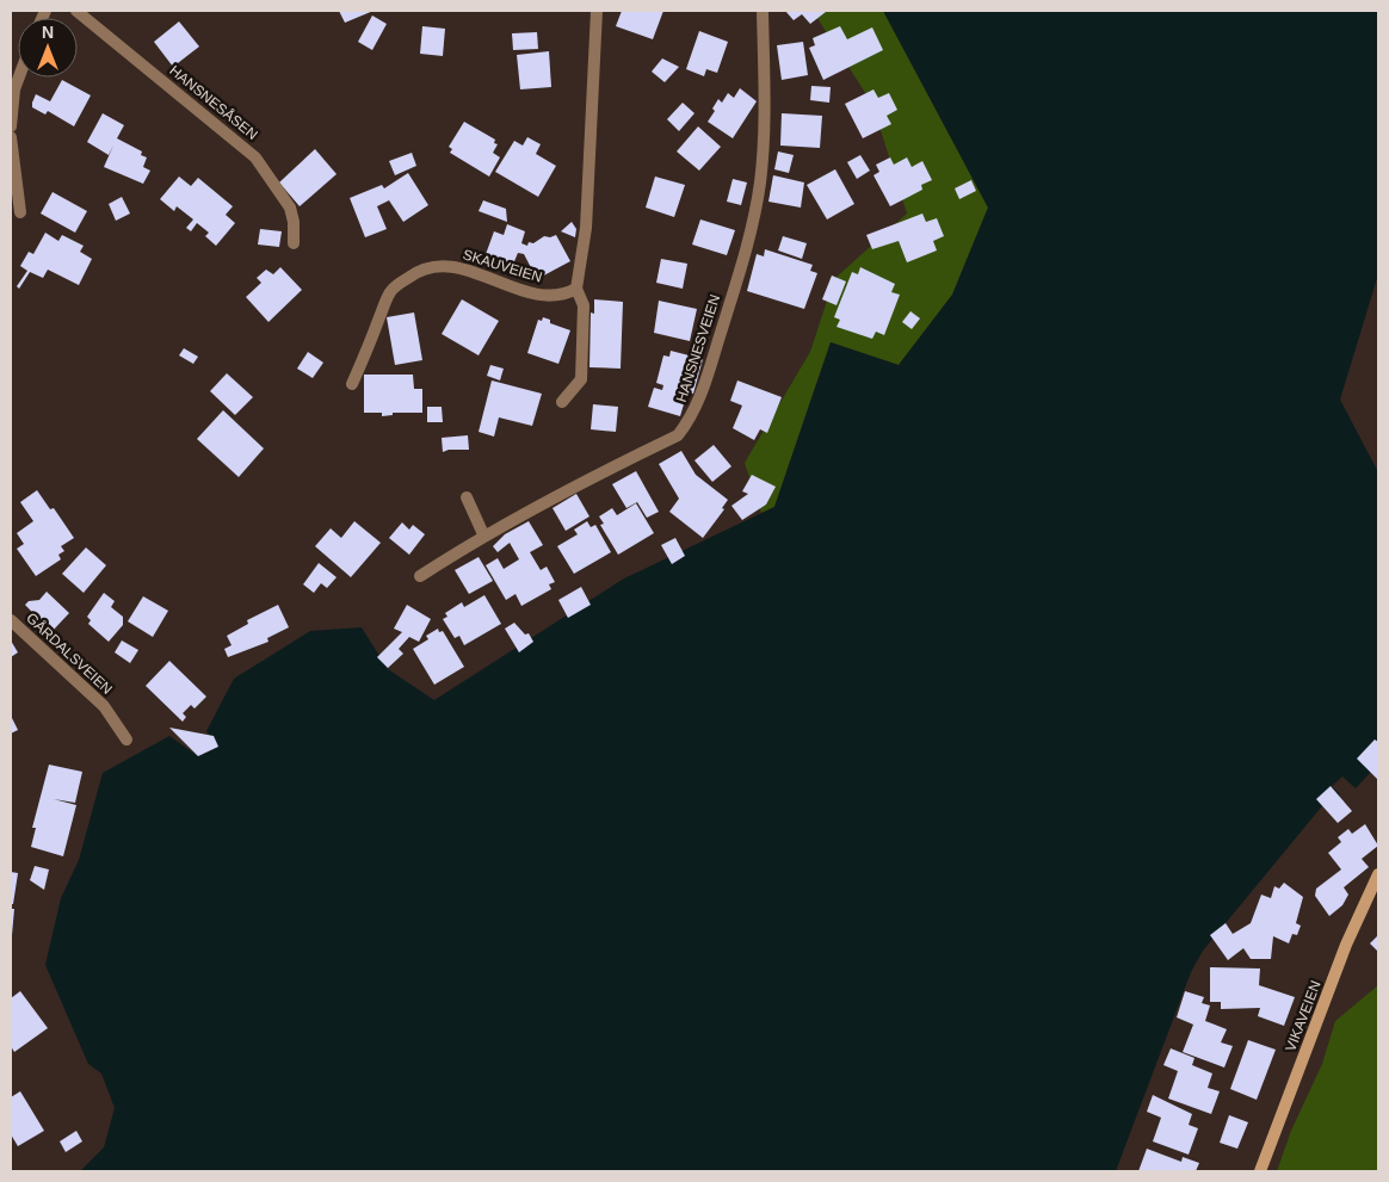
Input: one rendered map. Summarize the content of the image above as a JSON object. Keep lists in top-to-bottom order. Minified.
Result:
{"streets":{"main road":["VIKAVEIEN"],"street":["HANSNESÅSEN","SKAUVEIEN","HANSNESVEIEN","GÅRDALSVEIEN"]},"north":"top"}
